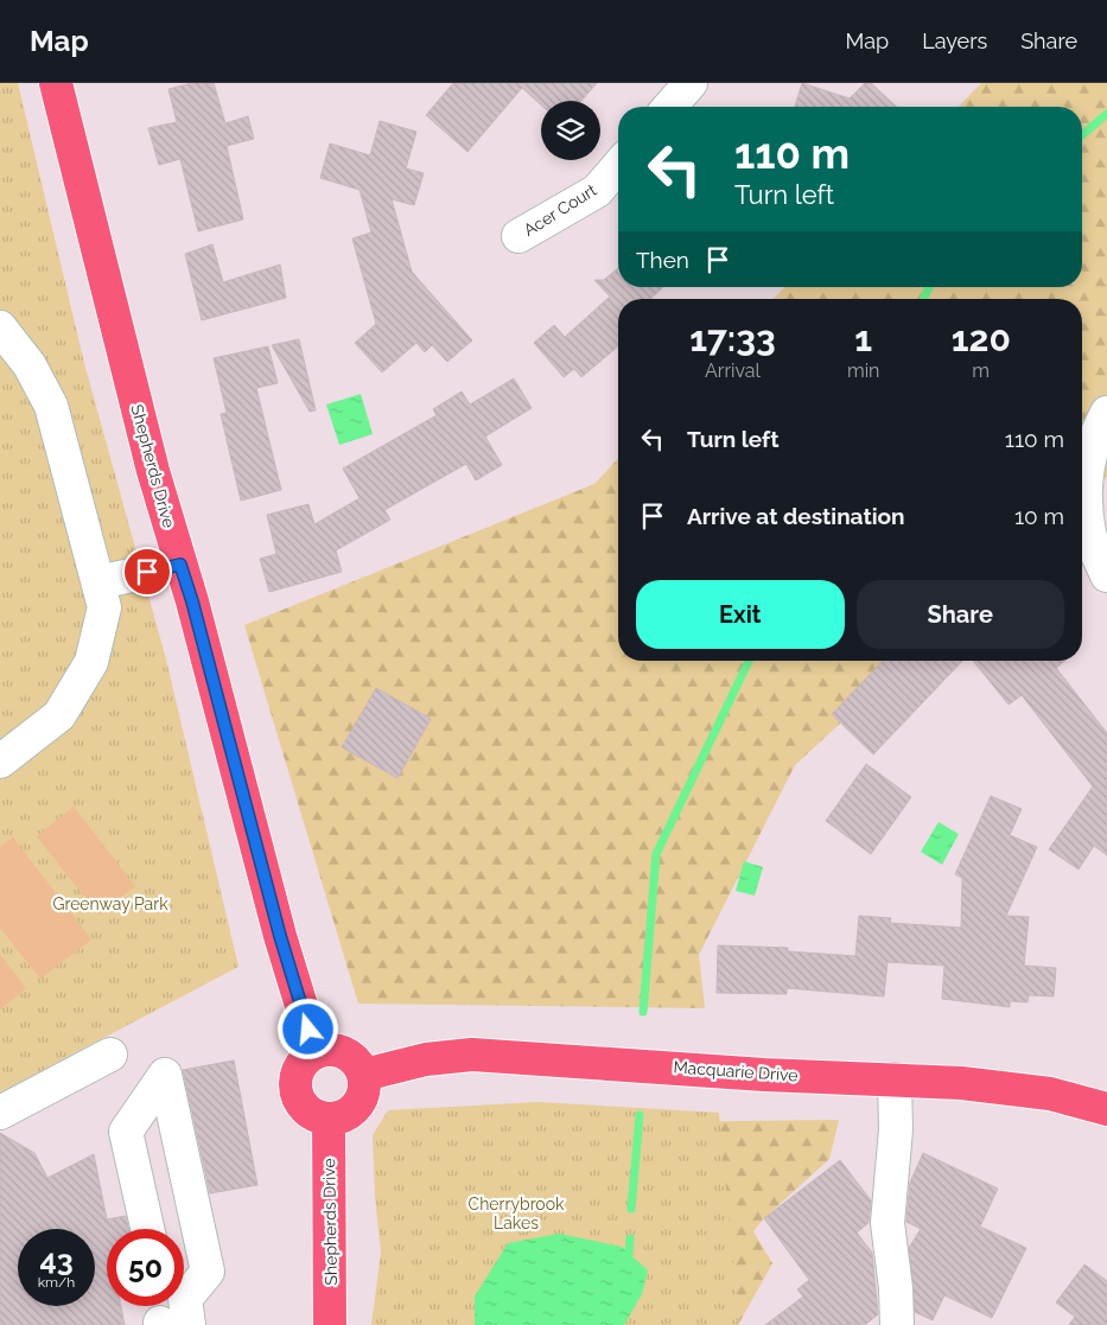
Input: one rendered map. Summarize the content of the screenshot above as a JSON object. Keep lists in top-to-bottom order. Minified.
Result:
{"streets":{"main road":["Shepherds Drive","Macquarie Drive"],"street":["Acer Court"]},"crossings":[["Shepherds Drive","Macquarie Drive"]],"parks":["Greenway Park","Cherrybrook Lakes"],"page":{"header":"Map","nav":["Map","Layers","Share"],"turn":["110 m","Turn left"],"then":"Then","eta":["17:33","Arrival","1","min","120","m"],"list":[{"name":"Turn left","value":"110 m"},{"name":"Arrive at destination","value":"10 m"}],"buttons":["Exit","Share"],"speed":"43 km/h","limit":"50"}}
